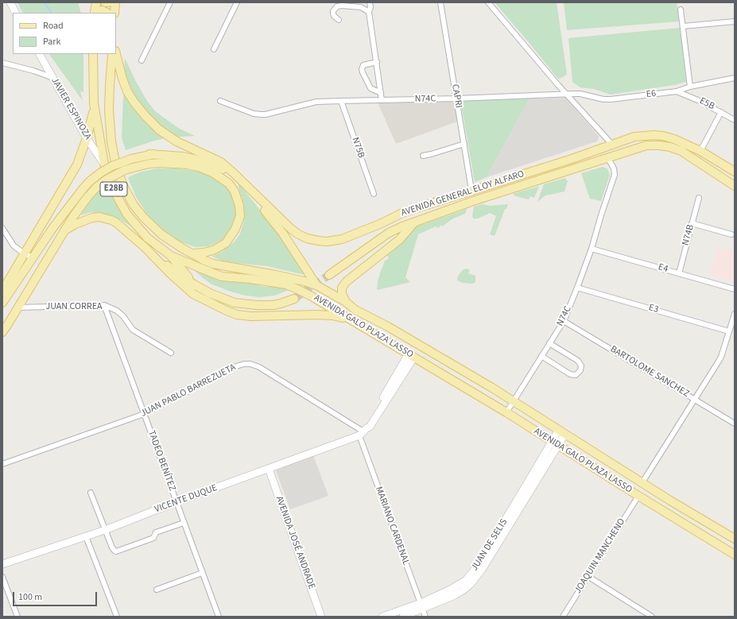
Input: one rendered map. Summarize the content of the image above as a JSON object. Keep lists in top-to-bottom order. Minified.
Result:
{"streets":{"main road":["E28B","AVENIDA GENERAL ELOY ALFARO","AVENIDA GALO PLAZA LASSO"],"street":["E6","CAPRI","N74C","E5B","JAVIER ESPINOZA","N75B","N74B","E4","JUAN CORREA","E3","BARTOLOME SANCHEZ","JUAN PABLO BARREZUETA","TADEO BENÍTEZ","VICENTE DUQUE","MARIANO CARDENAL","AVENIDA JOSÉ ANDRADE","JUAN DE SELIS","JOAQUIN MANCHENO"]},"crossings":[["E6","N74C"],["E6","E5B"],["CAPRI","N74C"],["CAPRI","AVENIDA GENERAL ELOY ALFARO"],["N74C","N75B"],["N74C","AVENIDA GENERAL ELOY ALFARO"],["N74C","E4"],["N74C","E3"],["N74C","AVENIDA GALO PLAZA LASSO"],["N74C","BARTOLOME SANCHEZ"],["JAVIER ESPINOZA","AVENIDA GALO PLAZA LASSO"],["N74B","E4"],["JUAN CORREA","TADEO BENÍTEZ"],["AVENIDA GALO PLAZA LASSO","JUAN DE SELIS"],["AVENIDA GALO PLAZA LASSO","JOAQUIN MANCHENO"],["JUAN PABLO BARREZUETA","TADEO BENÍTEZ"],["JUAN PABLO BARREZUETA","VICENTE DUQUE"],["JUAN PABLO BARREZUETA","MARIANO CARDENAL"],["TADEO BENÍTEZ","VICENTE DUQUE"],["VICENTE DUQUE","MARIANO CARDENAL"],["VICENTE DUQUE","AVENIDA JOSÉ ANDRADE"],["MARIANO CARDENAL","JUAN DE SELIS"]],"legend":["Road","Park"],"scale_bar":"100 m"}
